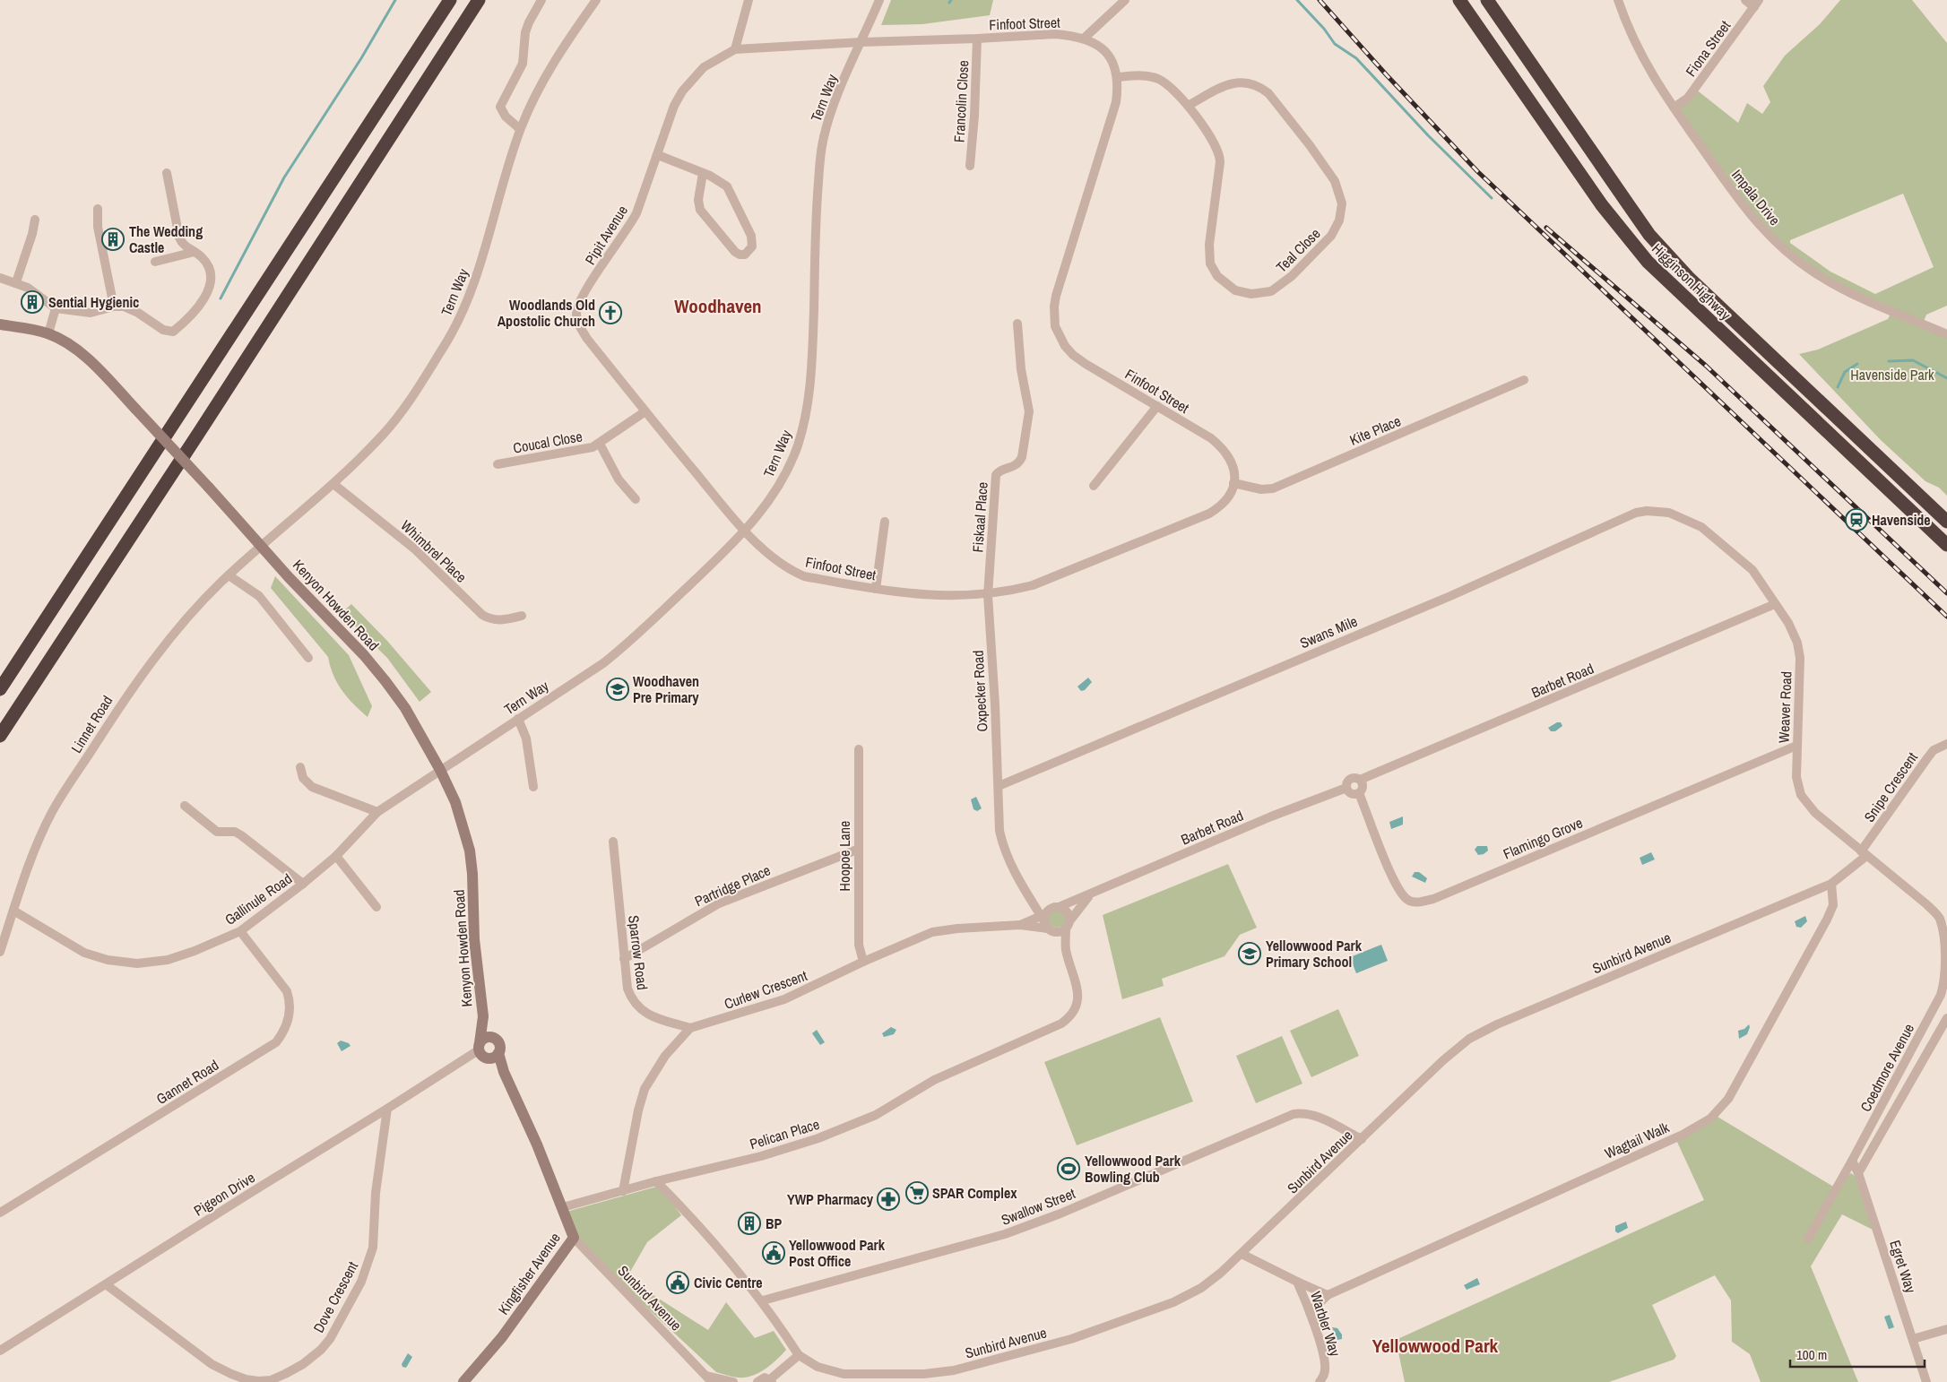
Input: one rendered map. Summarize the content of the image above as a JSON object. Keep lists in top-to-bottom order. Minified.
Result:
{"streets":{"highway":["Higginson Highway"],"street":["Finfoot Street","Fiona Street","Tern Way","Francolin Close","Impala Drive","Pipit Avenue","Teal Close","Kite Place","Coucal Close","Fiskaal Place","Whimbrel Place","Kenyon Howden Road","Swans Mile","Barbet Road","Oxpecker Road","Weaver Road","Linnet Road","Snipe Crescent","Flamingo Grove","Hoopoe Lane","Partridge Place","Gallinule Road","Sparrow Road","Sunbird Avenue","Curlew Crescent","Coedmore Avenue","Gannet Road","Pelican Place","Wagtail Walk","Pigeon Drive","Swallow Street","Egret Way","Kingfisher Avenue","Dove Crescent","Warbler Way"]},"crossings":[["Finfoot Street","Tern Way"],["Finfoot Street","Francolin Close"],["Finfoot Street","Pipit Avenue"],["Finfoot Street","Teal Close"],["Finfoot Street","Kite Place"],["Finfoot Street","Fiskaal Place"],["Finfoot Street","Oxpecker Road"],["Fiona Street","Impala Drive"],["Tern Way","Pipit Avenue"],["Tern Way","Whimbrel Place"],["Tern Way","Kenyon Howden Road"],["Tern Way","Linnet Road"],["Tern Way","Gallinule Road"],["Pipit Avenue","Coucal Close"],["Fiskaal Place","Oxpecker Road"],["Kenyon Howden Road","Linnet Road"],["Kenyon Howden Road","Gallinule Road"],["Kenyon Howden Road","Pigeon Drive"],["Kenyon Howden Road","Kingfisher Avenue"],["Swans Mile","Oxpecker Road"],["Swans Mile","Weaver Road"],["Barbet Road","Oxpecker Road"],["Barbet Road","Weaver Road"],["Barbet Road","Flamingo Grove"],["Barbet Road","Curlew Crescent"],["Oxpecker Road","Curlew Crescent"],["Weaver Road","Snipe Crescent"],["Weaver Road","Flamingo Grove"],["Weaver Road","Sunbird Avenue"],["Weaver Road","Coedmore Avenue"],["Linnet Road","Gallinule Road"],["Snipe Crescent","Sunbird Avenue"],["Hoopoe Lane","Partridge Place"],["Hoopoe Lane","Curlew Crescent"],["Partridge Place","Sparrow Road"],["Gallinule Road","Gannet Road"],["Sparrow Road","Curlew Crescent"],["Sunbird Avenue","Wagtail Walk"],["Sunbird Avenue","Swallow Street"],["Sunbird Avenue","Kingfisher Avenue"],["Sunbird Avenue","Warbler Way"],["Coedmore Avenue","Egret Way"],["Pelican Place","Kingfisher Avenue"],["Wagtail Walk","Warbler Way"],["Pigeon Drive","Kingfisher Avenue"],["Pigeon Drive","Dove Crescent"]],"districts":["Woodhaven","Yellowwood Park"],"parks":["Havenside Park"],"places":{"building":["The Wedding Castle","Sential Hygienic","BP"],"church":["Woodlands Old Apostolic Church"],"station":["Havenside"],"school or university":["Woodhaven Pre Primary","Yellowwood Park Primary School"],"sports":["Yellowwood Park Bowling Club"],"supermarket":["SPAR Complex"],"pharmacy":["YWP Pharmacy"],"public building":["Yellowwood Park Post Office","Civic Centre"]},"scale_bar":"100 m"}
